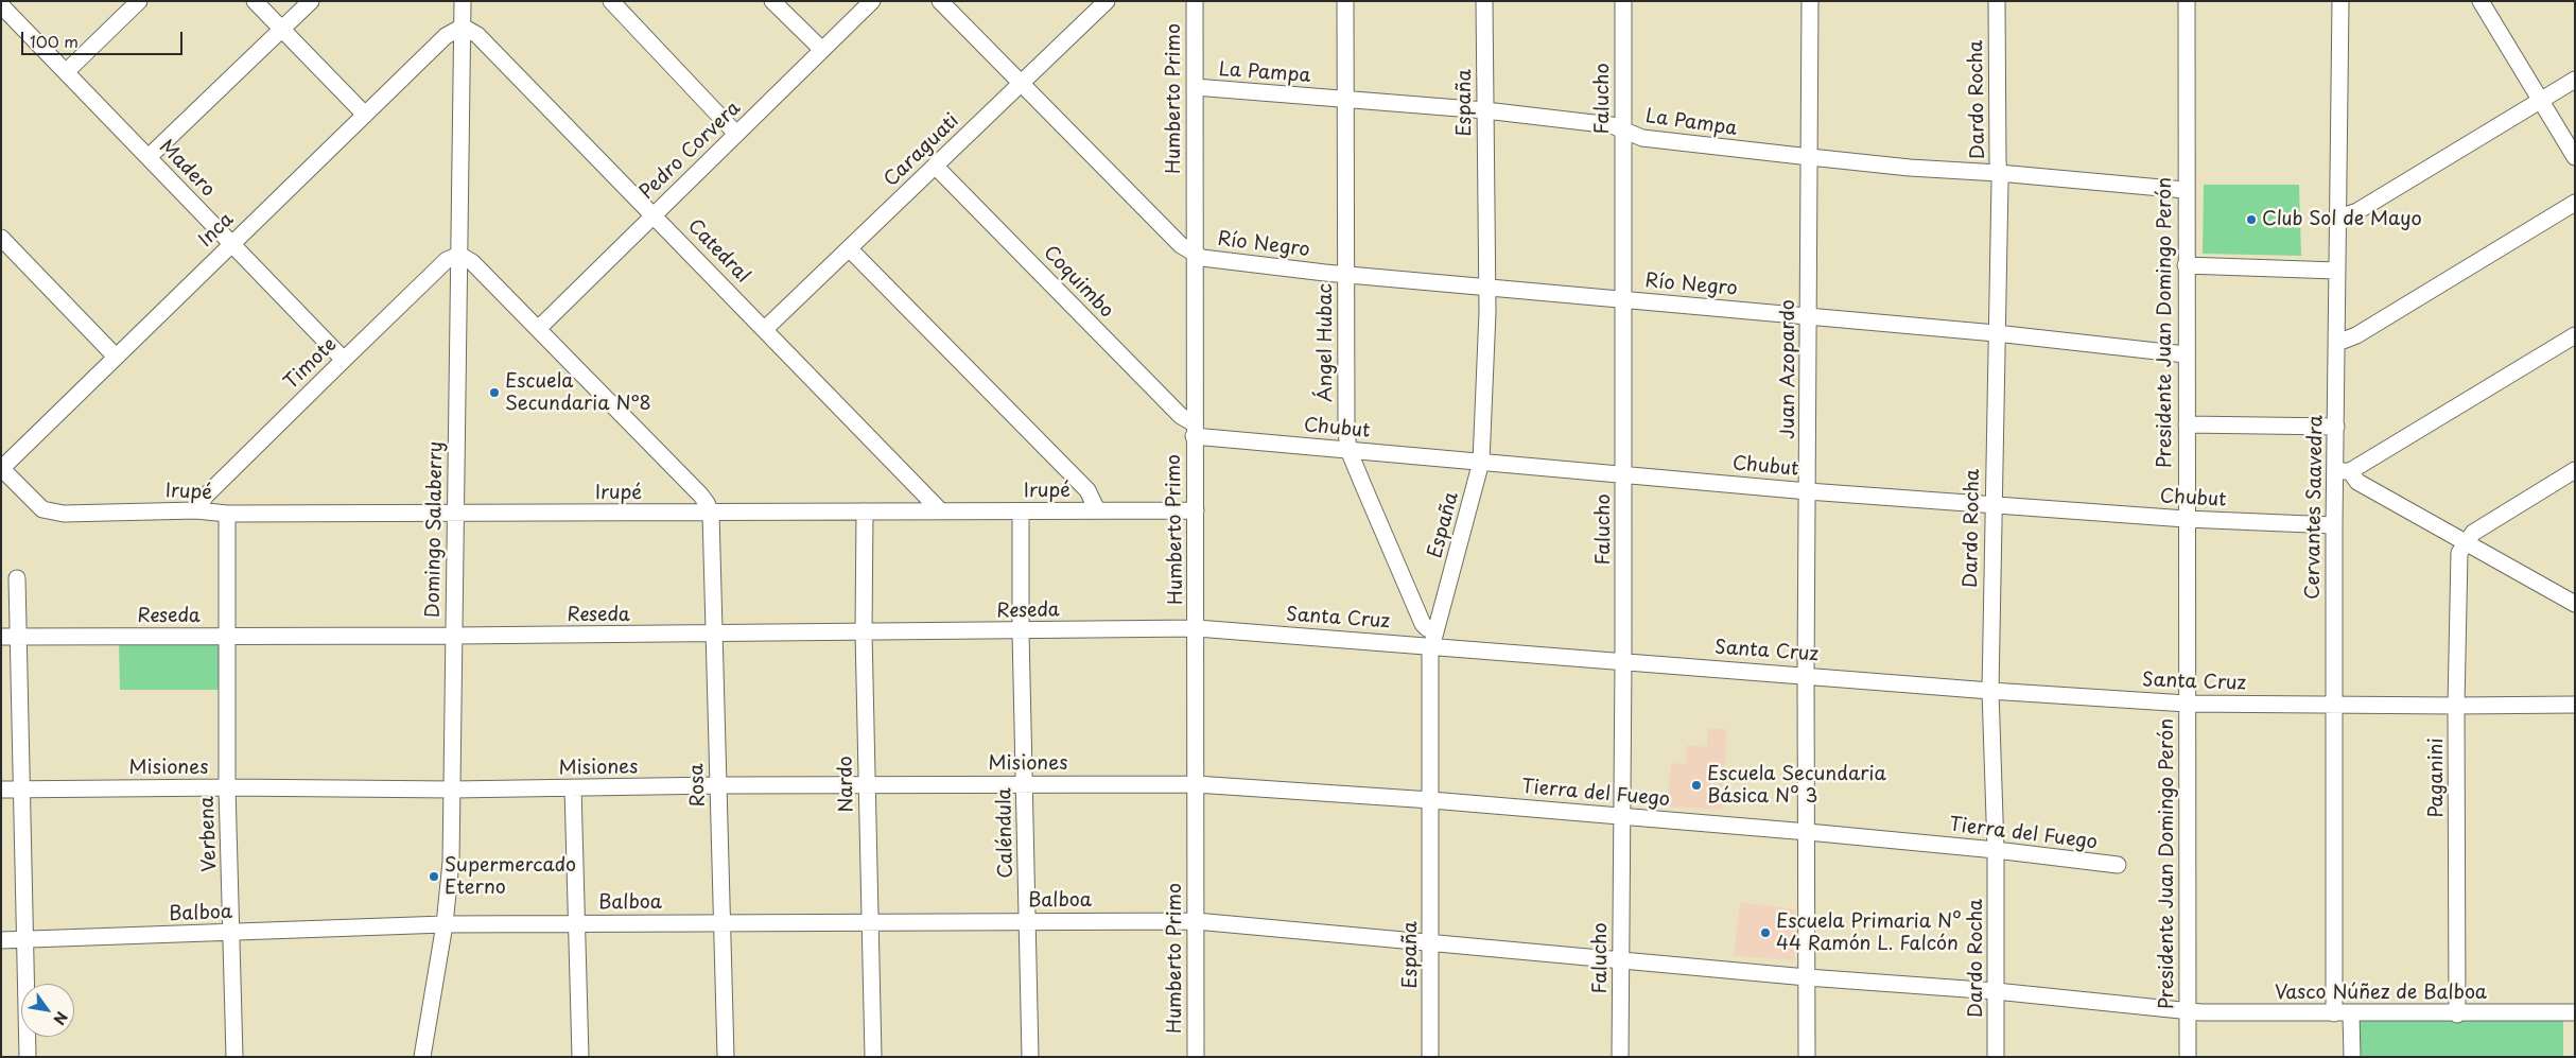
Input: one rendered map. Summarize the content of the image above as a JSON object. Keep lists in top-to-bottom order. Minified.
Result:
{"streets":{"street":["La Pampa","Humberto Primo","Falucho","Dardo Rocha","España","Pedro Corvera","Caraguati","Madero","Inca","Río Negro","Catedral","Coquimbo","Presidente Juan Domingo Perón","Ángel Hubac","Timote","Juan Azopardo","Chubut","Irupé","Cervantes Saavedra","Domingo Salaberry","Reseda","Santa Cruz","Misiones","Paganini","Nardo","Rosa","Tierra del Fuego","Caléndula","Verbena","Balboa","Vasco Núñez de Balboa"]},"crossings":[["La Pampa","Humberto Primo"],["La Pampa","Falucho"],["La Pampa","Dardo Rocha"],["La Pampa","España"],["La Pampa","Presidente Juan Domingo Perón"],["La Pampa","Ángel Hubac"],["La Pampa","Juan Azopardo"],["Humberto Primo","Río Negro"],["Humberto Primo","Coquimbo"],["Humberto Primo","Chubut"],["Humberto Primo","Irupé"],["Humberto Primo","Reseda"],["Humberto Primo","Santa Cruz"],["Humberto Primo","Misiones"],["Humberto Primo","Tierra del Fuego"],["Humberto Primo","Balboa"],["Falucho","Río Negro"],["Falucho","Chubut"],["Falucho","Santa Cruz"],["Falucho","Tierra del Fuego"],["Falucho","Balboa"],["Falucho","Vasco Núñez de Balboa"],["Dardo Rocha","Río Negro"],["Dardo Rocha","Chubut"],["Dardo Rocha","Santa Cruz"],["Dardo Rocha","Tierra del Fuego"],["Dardo Rocha","Vasco Núñez de Balboa"],["España","Río Negro"],["España","Ángel Hubac"],["España","Chubut"],["España","Santa Cruz"],["España","Tierra del Fuego"],["España","Balboa"],["Pedro Corvera","Catedral"],["Caraguati","Catedral"],["Caraguati","Coquimbo"],["Madero","Inca"],["Madero","Timote"],["Inca","Catedral"],["Inca","Irupé"],["Inca","Domingo Salaberry"],["Río Negro","Presidente Juan Domingo Perón"],["Río Negro","Ángel Hubac"],["Río Negro","Juan Azopardo"],["Catedral","Irupé"],["Catedral","Domingo Salaberry"],["Coquimbo","Chubut"],["Presidente Juan Domingo Perón","Chubut"],["Presidente Juan Domingo Perón","Santa Cruz"],["Presidente Juan Domingo Perón","Vasco Núñez de Balboa"],["Ángel Hubac","Chubut"],["Ángel Hubac","Santa Cruz"],["Timote","Irupé"],["Timote","Domingo Salaberry"],["Juan Azopardo","Chubut"],["Juan Azopardo","Santa Cruz"],["Juan Azopardo","Tierra del Fuego"],["Juan Azopardo","Vasco Núñez de Balboa"],["Chubut","Cervantes Saavedra"],["Irupé","Domingo Salaberry"],["Irupé","Nardo"],["Irupé","Rosa"],["Irupé","Caléndula"],["Irupé","Verbena"],["Cervantes Saavedra","Santa Cruz"],["Cervantes Saavedra","Vasco Núñez de Balboa"],["Domingo Salaberry","Reseda"],["Domingo Salaberry","Misiones"],["Domingo Salaberry","Balboa"],["Reseda","Santa Cruz"],["Reseda","Nardo"],["Reseda","Rosa"],["Reseda","Caléndula"],["Reseda","Verbena"],["Santa Cruz","Paganini"],["Misiones","Nardo"],["Misiones","Rosa"],["Misiones","Tierra del Fuego"],["Misiones","Caléndula"],["Misiones","Verbena"],["Paganini","Vasco Núñez de Balboa"],["Nardo","Balboa"],["Rosa","Balboa"],["Caléndula","Balboa"],["Verbena","Balboa"],["Balboa","Vasco Núñez de Balboa"]],"places":["Club Sol de Mayo","Escuela Secundaria N°8","Escuela Secundaria Básica Nº 3","Supermercado Eterno","Escuela Primaria Nº 44 Ramón L. Falcón"],"scale_bar":"100 m","north":"bottom right"}
